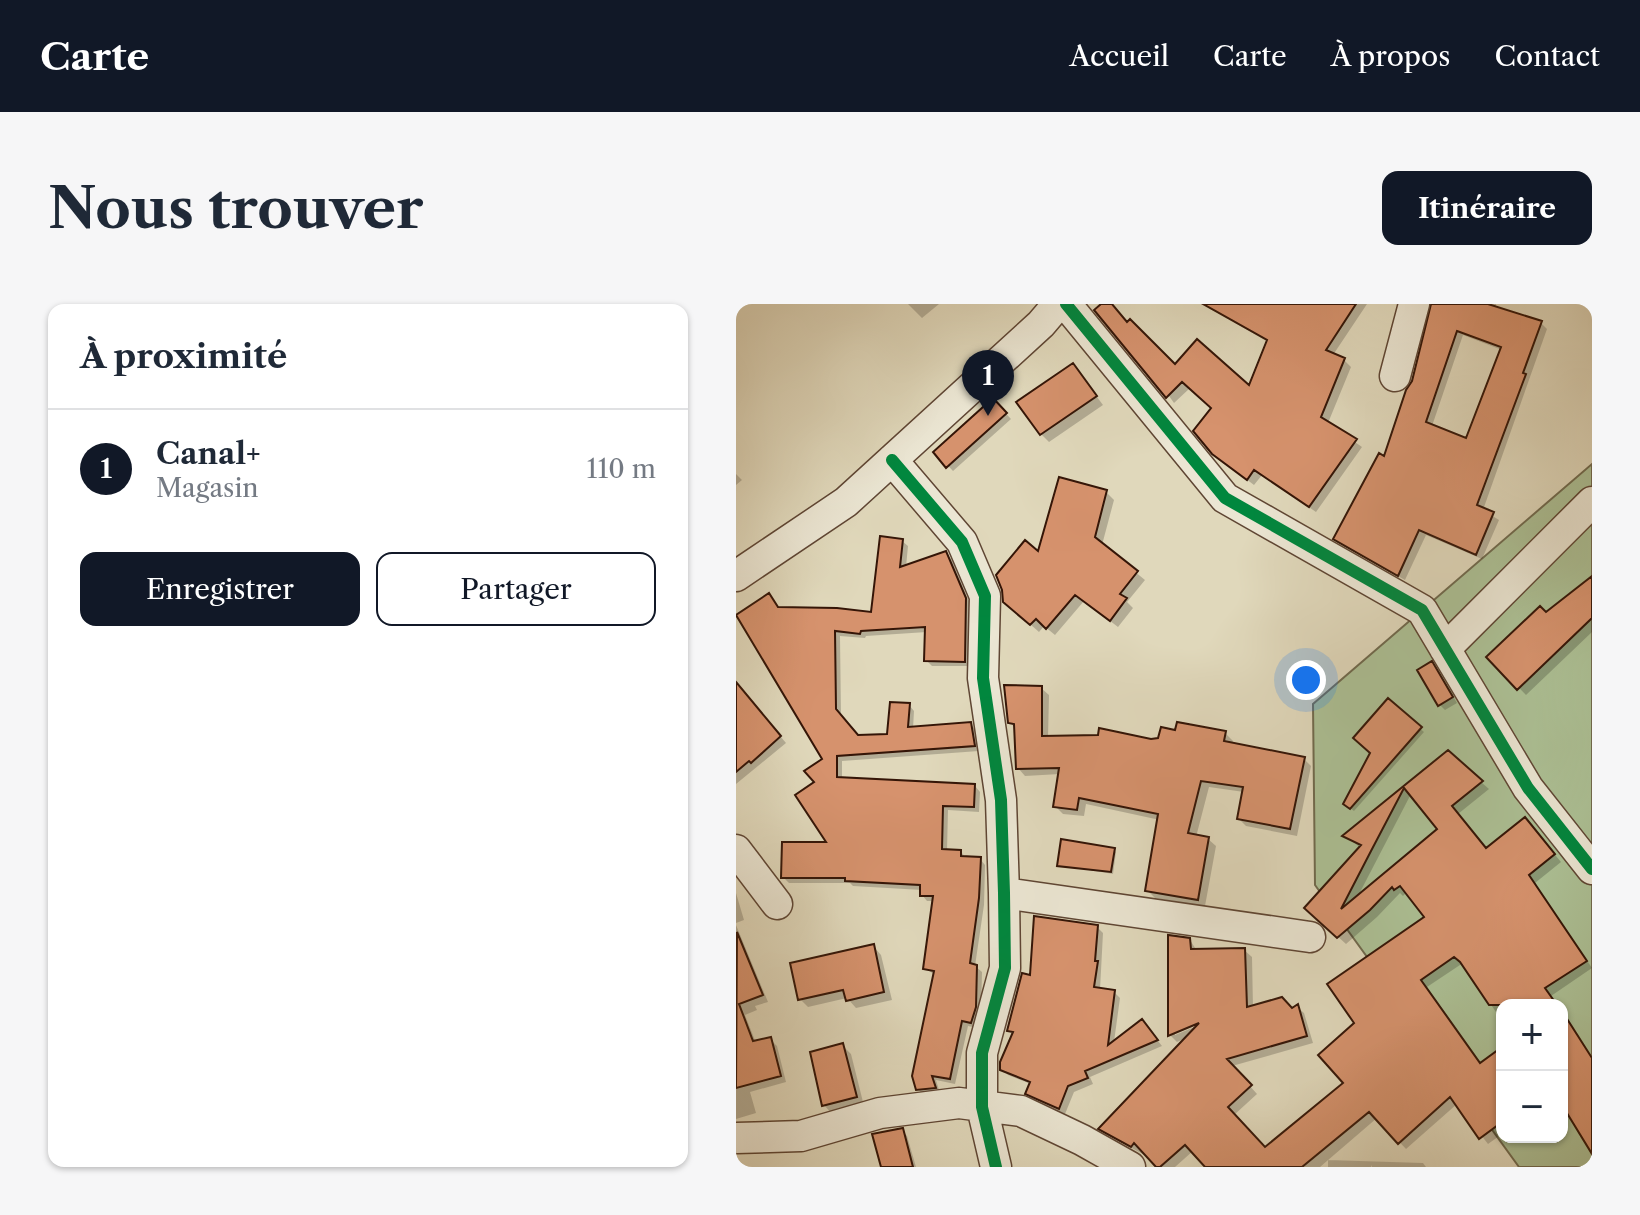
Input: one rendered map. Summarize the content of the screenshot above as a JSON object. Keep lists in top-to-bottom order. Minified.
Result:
{"page":{"header":"Carte","nav":["Accueil","Carte","À propos","Contact"],"buttons":["Itinéraire",["Enregistrer","Partager"]],"title":"Nous trouver","heading":"À proximité","pins":"1","list":[{"mark":"1","name":"Canal+","note":"Magasin","value":"110 m"}],"map_buttons":["+","−"]}}
